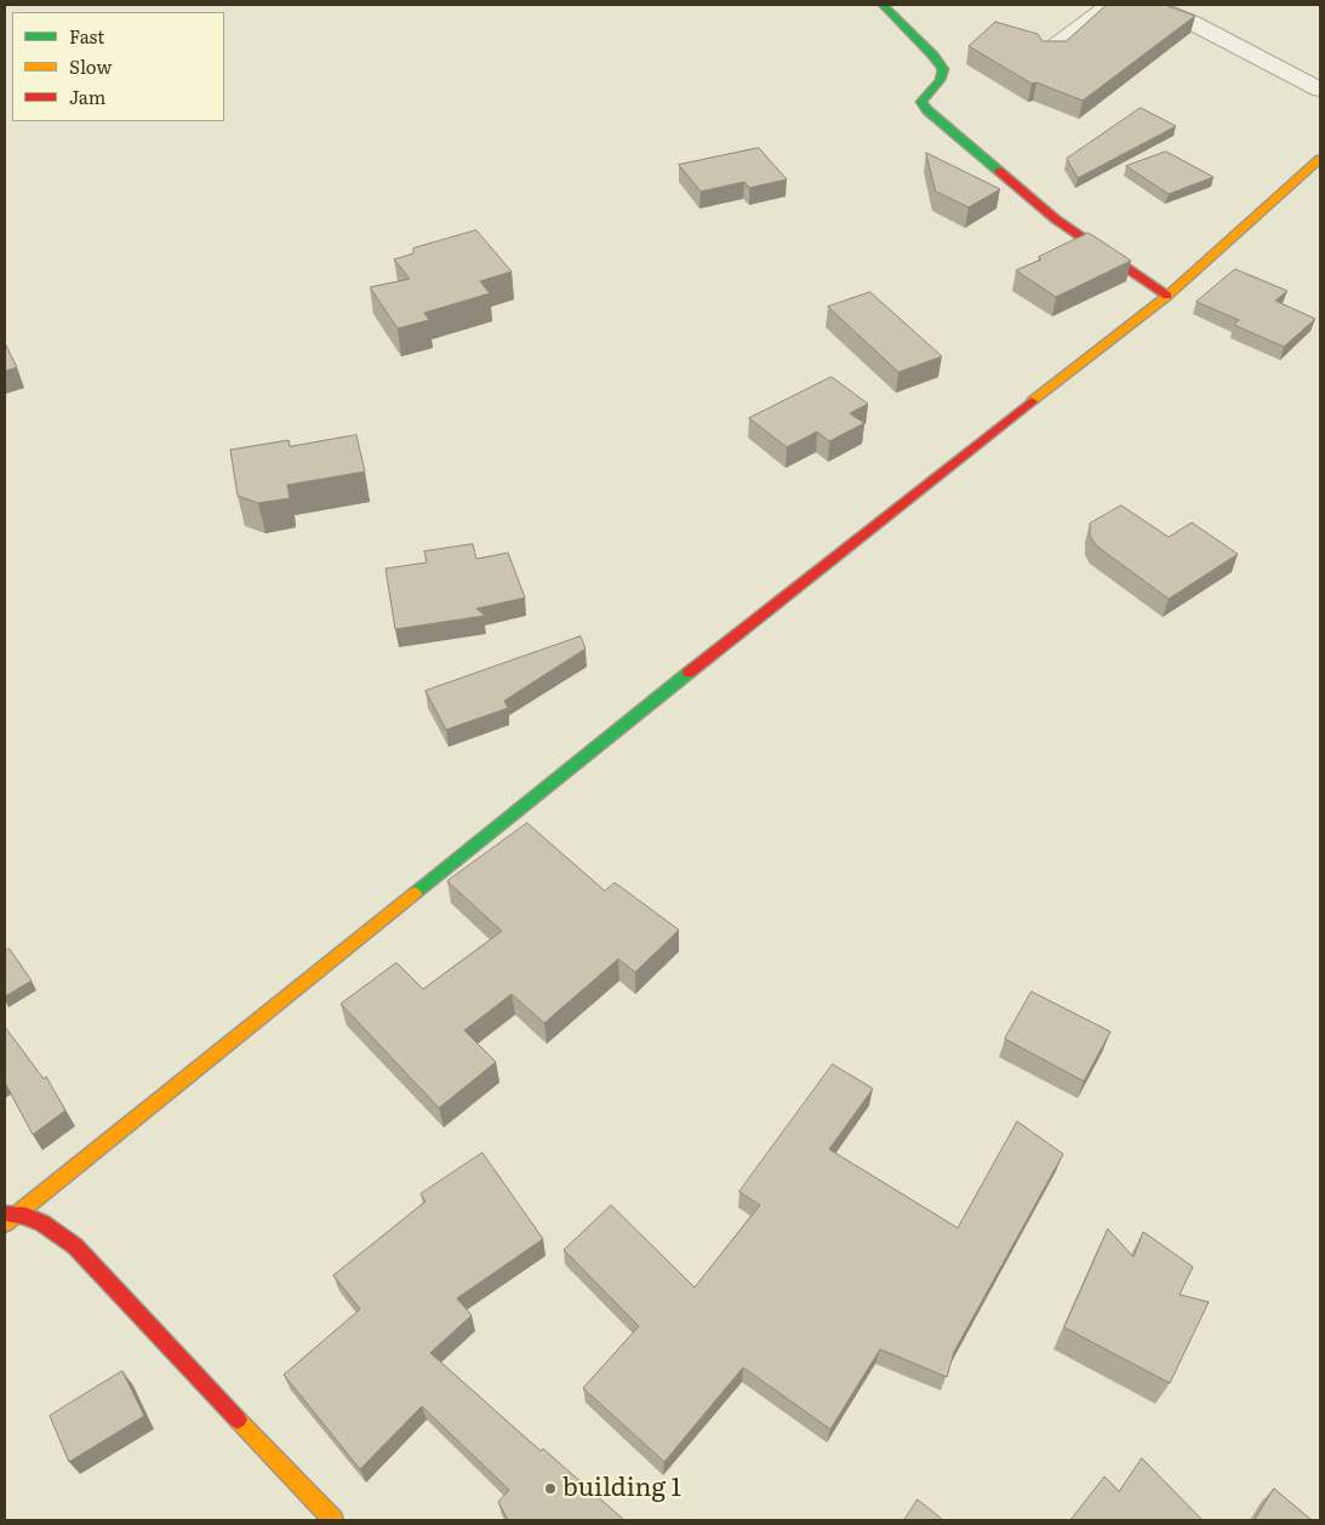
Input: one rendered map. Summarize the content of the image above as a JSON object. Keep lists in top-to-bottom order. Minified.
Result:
{"places":["building 1"],"legend":["Fast","Slow","Jam"]}
